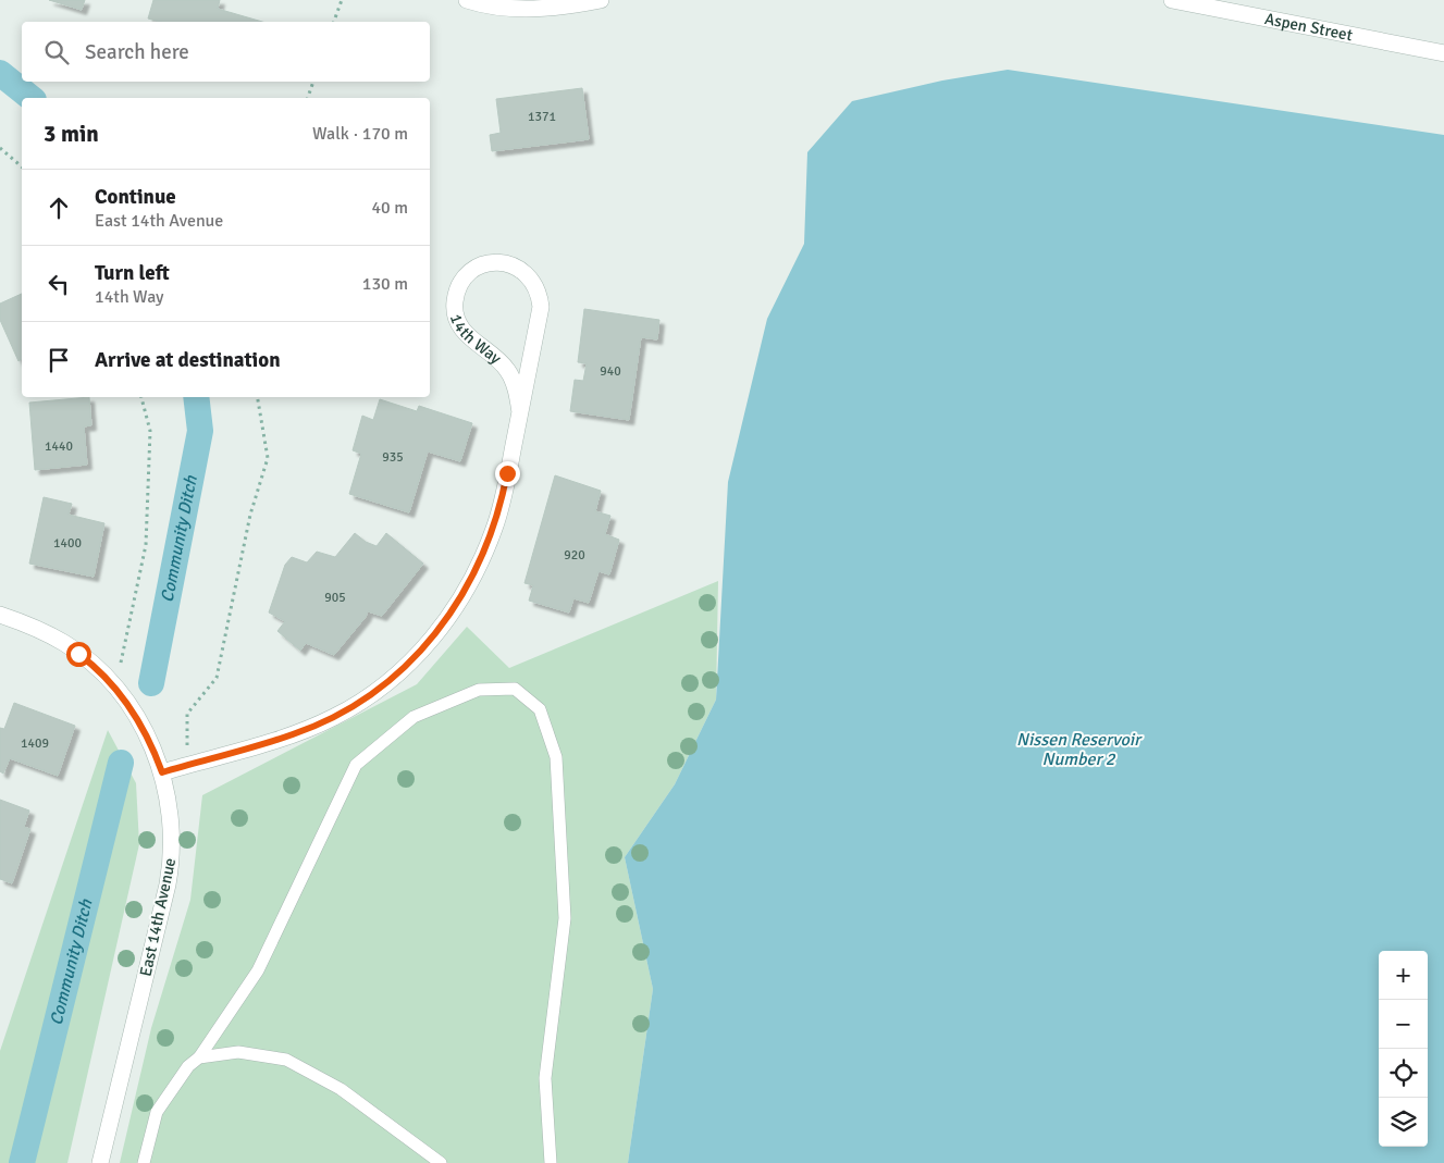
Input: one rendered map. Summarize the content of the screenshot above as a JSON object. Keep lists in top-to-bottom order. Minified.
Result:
{"streets":{"street":["Aspen Street","14th Way","East 14th Avenue"]},"crossings":[["14th Way","East 14th Avenue"]],"water":["Community Ditch","Nissen Reservoir Number 2"],"house_numbers":["1371","940","1440","935","1400","920","905","1409"],"page":{"search":"Search here","heading":["3 min","Walk · 170 m"],"list":[["Continue","East 14th Avenue","40 m"],["Turn left","14th Way","130 m"],"Arrive at destination"],"map_buttons":["+","−"]}}
